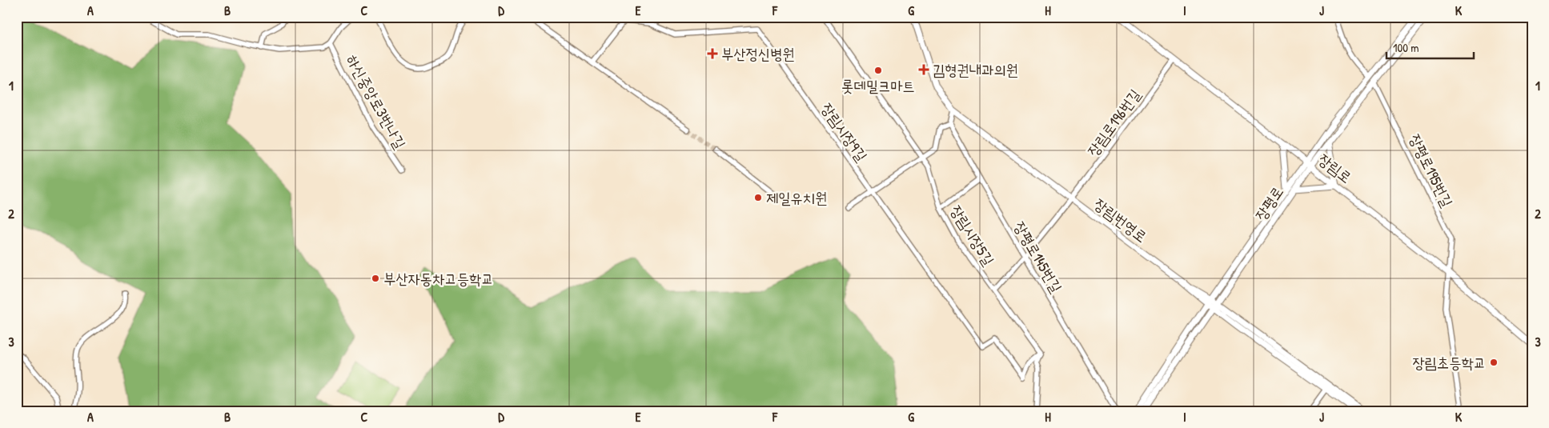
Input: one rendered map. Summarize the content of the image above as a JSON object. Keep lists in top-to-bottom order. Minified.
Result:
{"streets":{"street":["하신중앙로3번나길","장림로196번길","장림시장9길","장림로","장평로195번길","장평로","장림번영로","장림시장5길","장평로145번길"]},"crossings":[["장림로196번길","장림로"],["장림로196번길","장림번영로"],["장림로196번길","장림시장5길"],["장림로196번길","장평로145번길"],["장림시장9길","장림시장5길"],["장림로","장평로195번길"],["장림로","장평로"],["장평로195번길","장평로"],["장평로","장림번영로"]],"places":{"health":["부산정신병원","김형권내과의원"],"other":["롯데밀크마트","제일유치원","부산자동차고등학교","장림초등학교"]},"scale_bar":"100 m","grid":{"columns":["A","B","C","D","E","F","G","H","I","J","K"],"rows":["1","2","3"]}}
